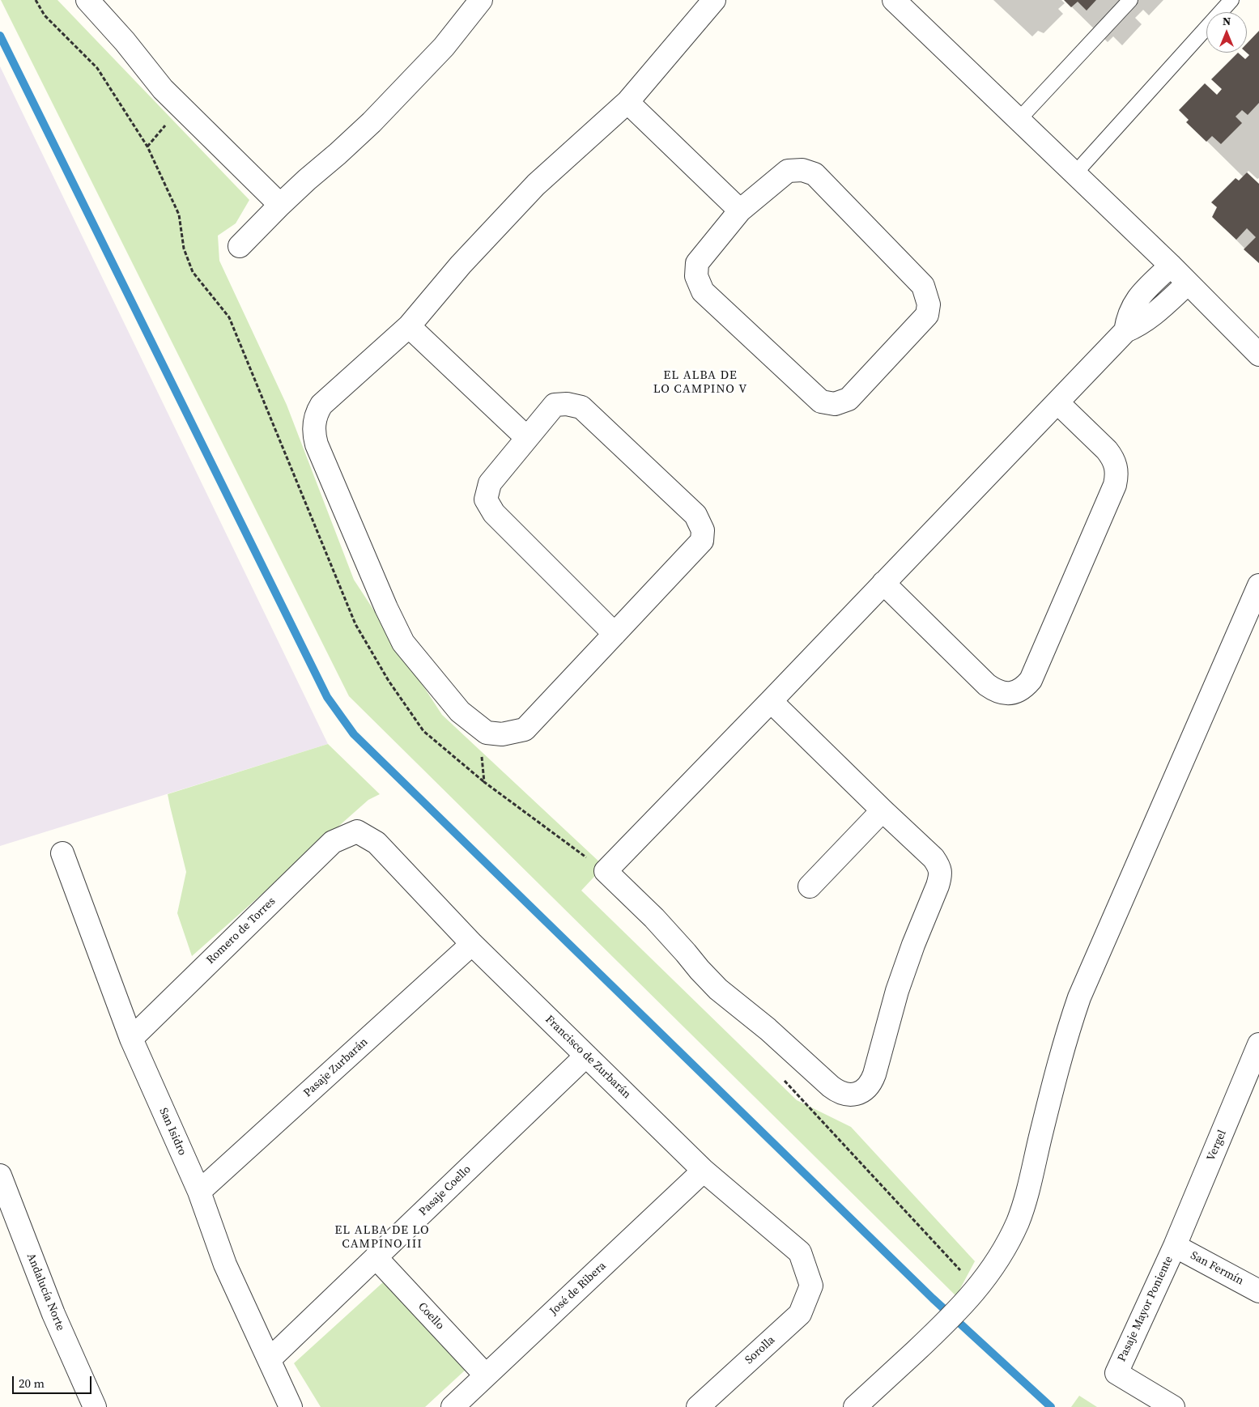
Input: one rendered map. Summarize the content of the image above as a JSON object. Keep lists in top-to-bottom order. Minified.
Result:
{"streets":{"street":["Romero de Torres","Francisco de Zurbarán","Pasaje Zurbarán","San Isidro","Vergel","Pasaje Coello","San Fermín","José de Ribera","Andalucía Norte","Pasaje Mayor Poniente","Coello","Sorolla"]},"crossings":[["Romero de Torres","Francisco de Zurbarán"],["Romero de Torres","San Isidro"],["Francisco de Zurbarán","Pasaje Zurbarán"],["Francisco de Zurbarán","Pasaje Coello"],["Francisco de Zurbarán","José de Ribera"],["Francisco de Zurbarán","Sorolla"],["Pasaje Zurbarán","San Isidro"],["San Isidro","Pasaje Coello"],["Vergel","San Fermín"],["Vergel","Pasaje Mayor Poniente"],["Pasaje Coello","Coello"],["San Fermín","Pasaje Mayor Poniente"],["José de Ribera","Coello"]],"districts":["EL ALBA DE LO CAMPINO V","EL ALBA DE LO CAMPINO III"],"scale_bar":"20 m","north":"top"}
